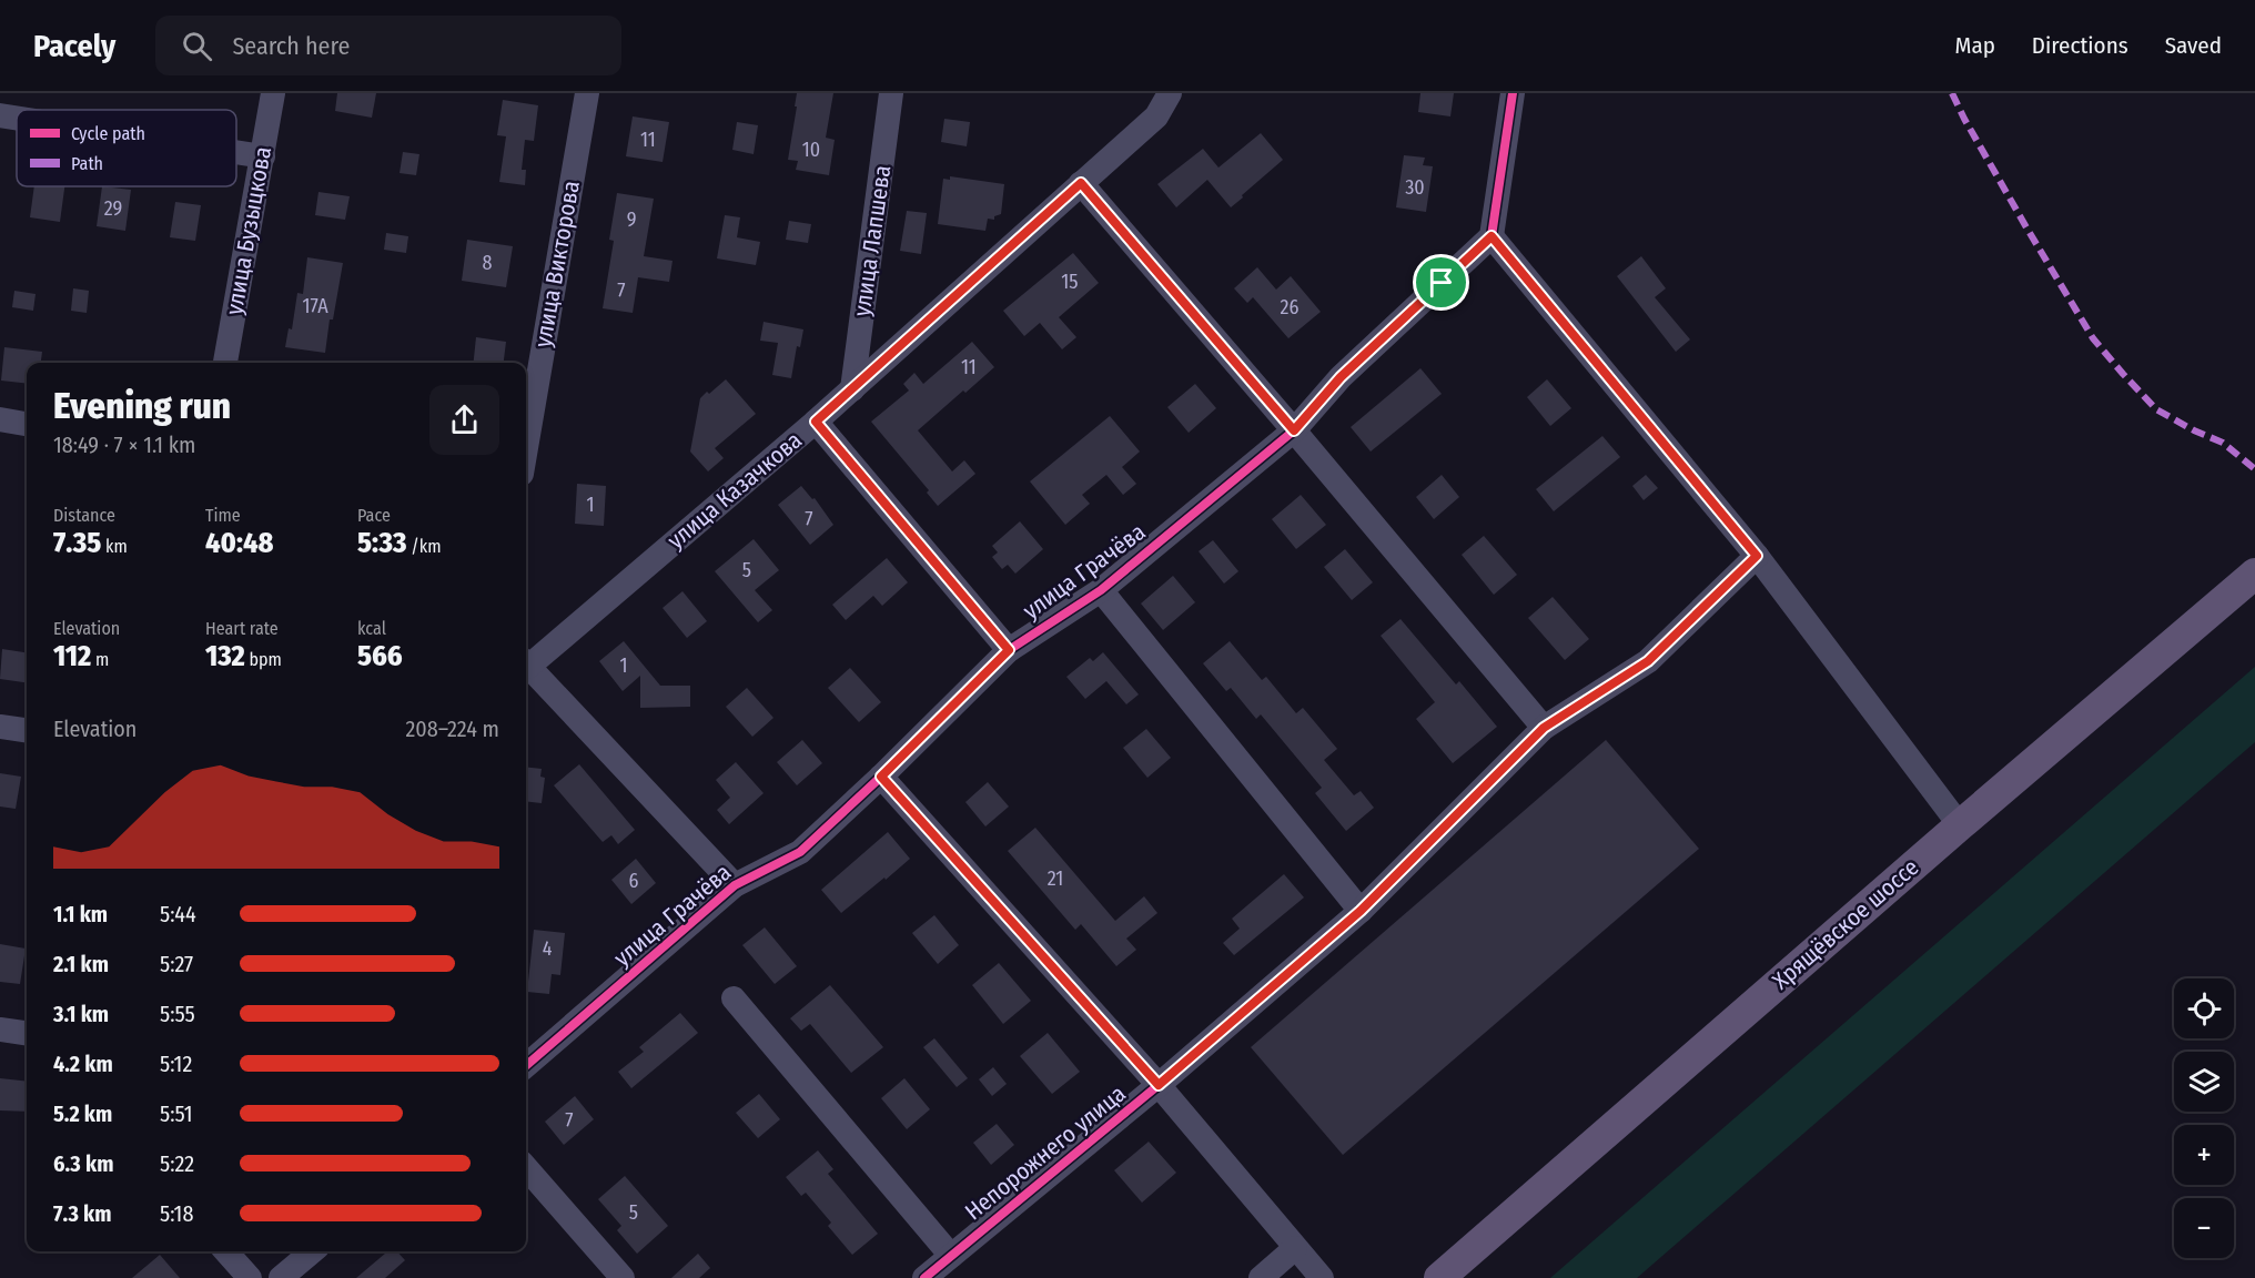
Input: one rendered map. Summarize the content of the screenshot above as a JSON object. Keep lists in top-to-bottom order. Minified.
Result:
{"streets":{"main road":["Хрящёвское шоссе"],"street":["улица Бузыцкова","улица Лапшева","улица Викторова","улица Казачкова","улица Грачёва","Непорожнего улица"]},"crossings":[["улица Лапшева","улица Казачкова"]],"house_numbers":["11","10","30","29","9","8","15","7","17А","26","11","1","7","5","1","21","6","4","7","5"],"legend":["Cycle path","Path"],"page":{"header":"Pacely","search":"Search here","nav":["Map","Directions","Saved"],"heading":["Evening run","18:49 · 7 × 1.1 km"],"stats":[["Distance","7.35 km"],["Time","40:48"],["Pace","5:33 /km"],["Elevation","112 m"],["Heart rate","132 bpm"],["kcal","566"]],"chart":["Elevation","208–224 m"],"list":[{"name":"1.1 km","note":"5:44"},{"name":"2.1 km","note":"5:27"},{"name":"3.1 km","note":"5:55"},{"name":"4.2 km","note":"5:12"},{"name":"5.2 km","note":"5:51"},{"name":"6.3 km","note":"5:22"},{"name":"7.3 km","note":"5:18"}],"map_buttons":["+","−"]}}
